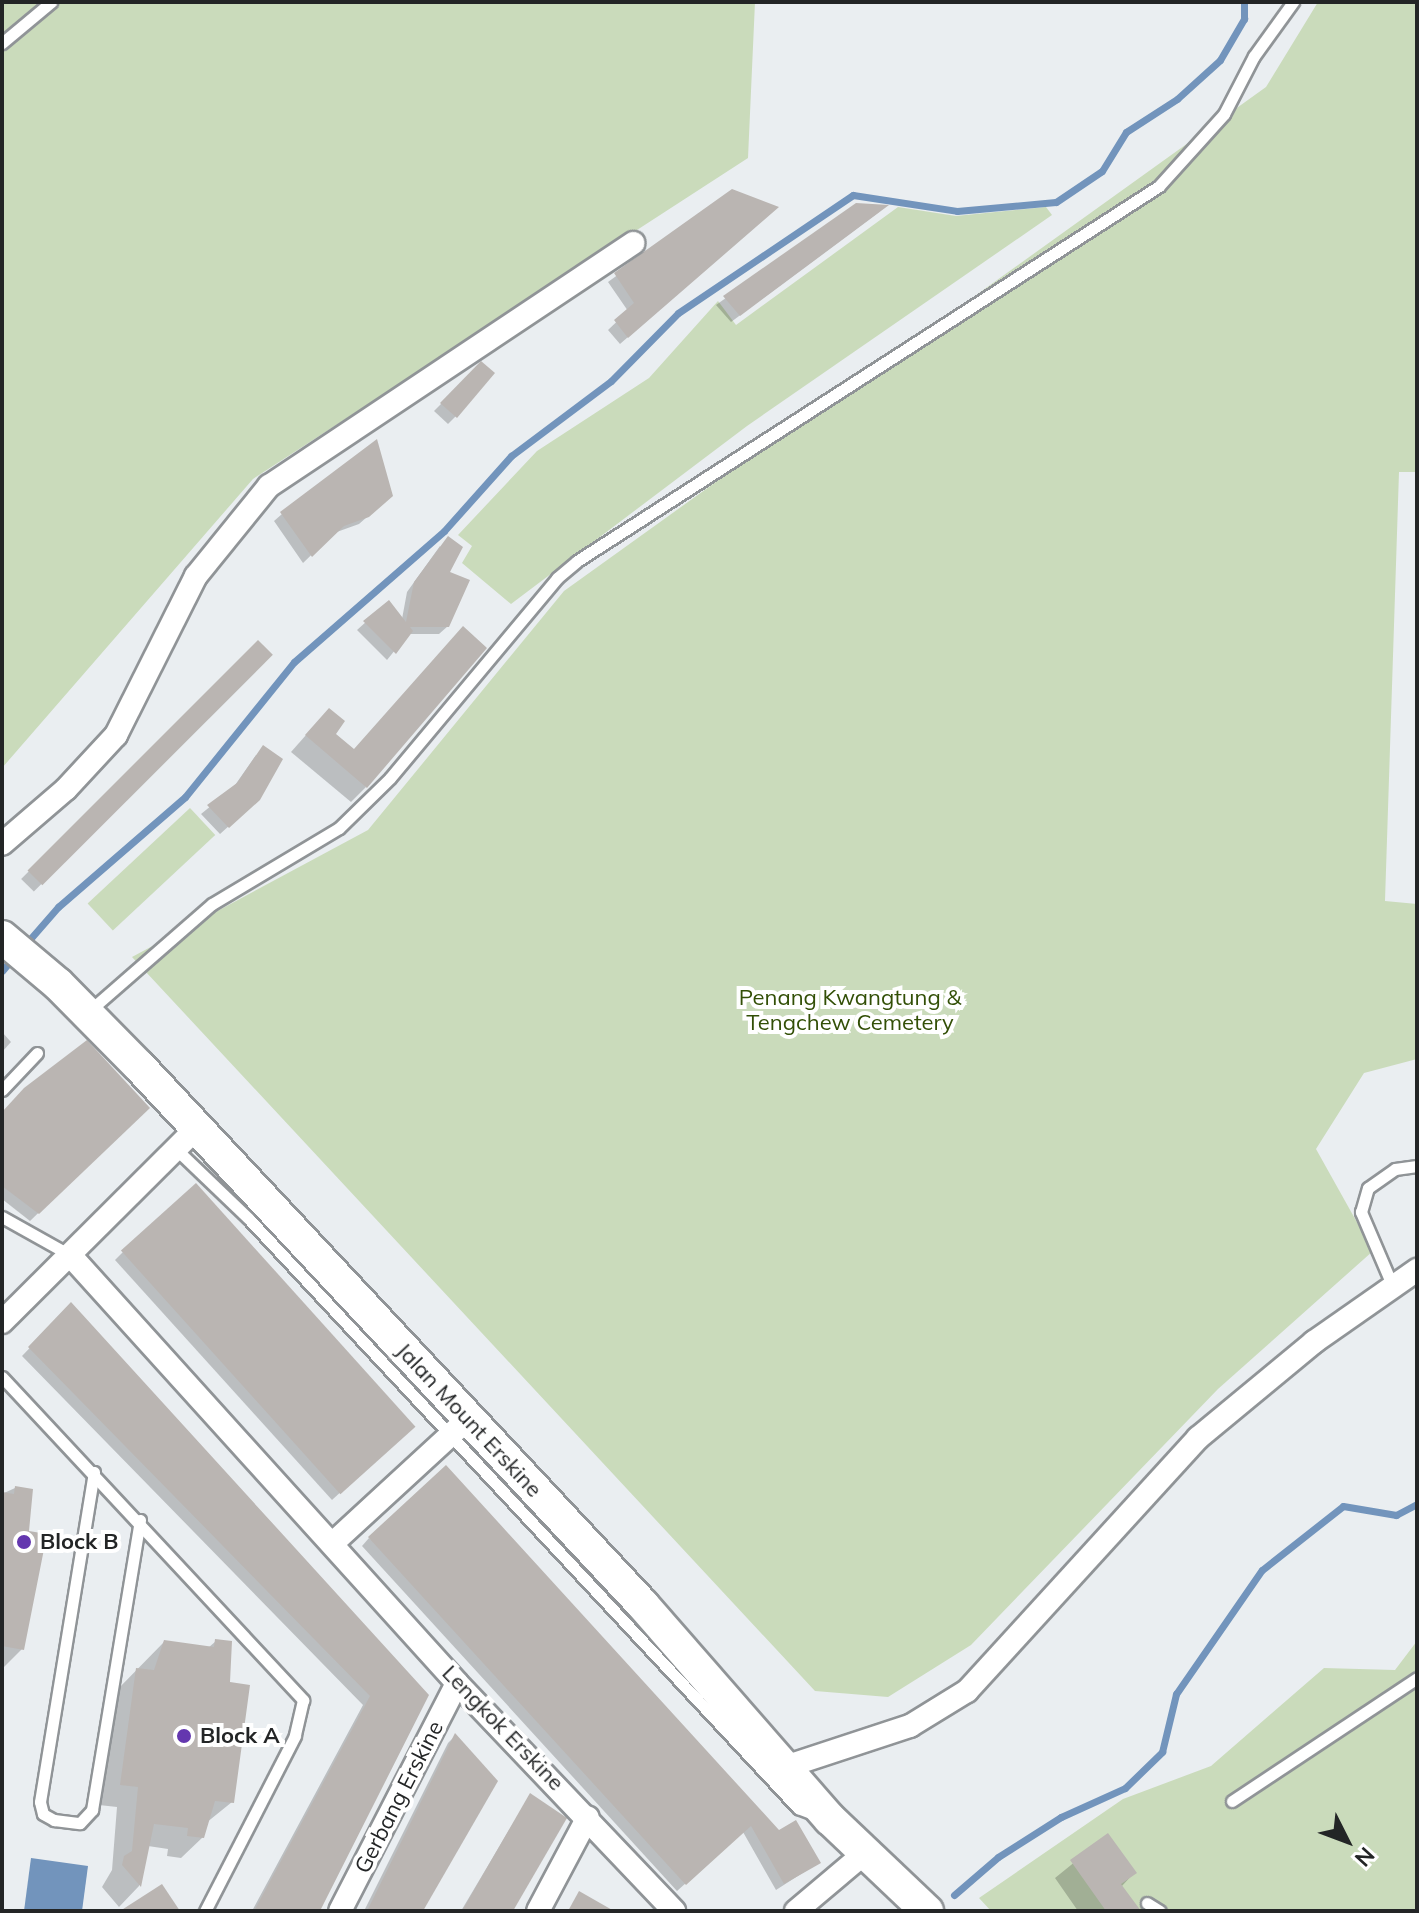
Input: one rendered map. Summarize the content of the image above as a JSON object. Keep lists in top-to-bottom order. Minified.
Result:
{"streets":{"main road":["Jalan Mount Erskine"],"street":["Lengkok Erskine","Gerbang Erskine"]},"crossings":[["Lengkok Erskine","Gerbang Erskine"]],"parks":["Penang Kwangtung & Tengchew Cemetery"],"places":["Block B","Block A"],"north":"bottom right"}
